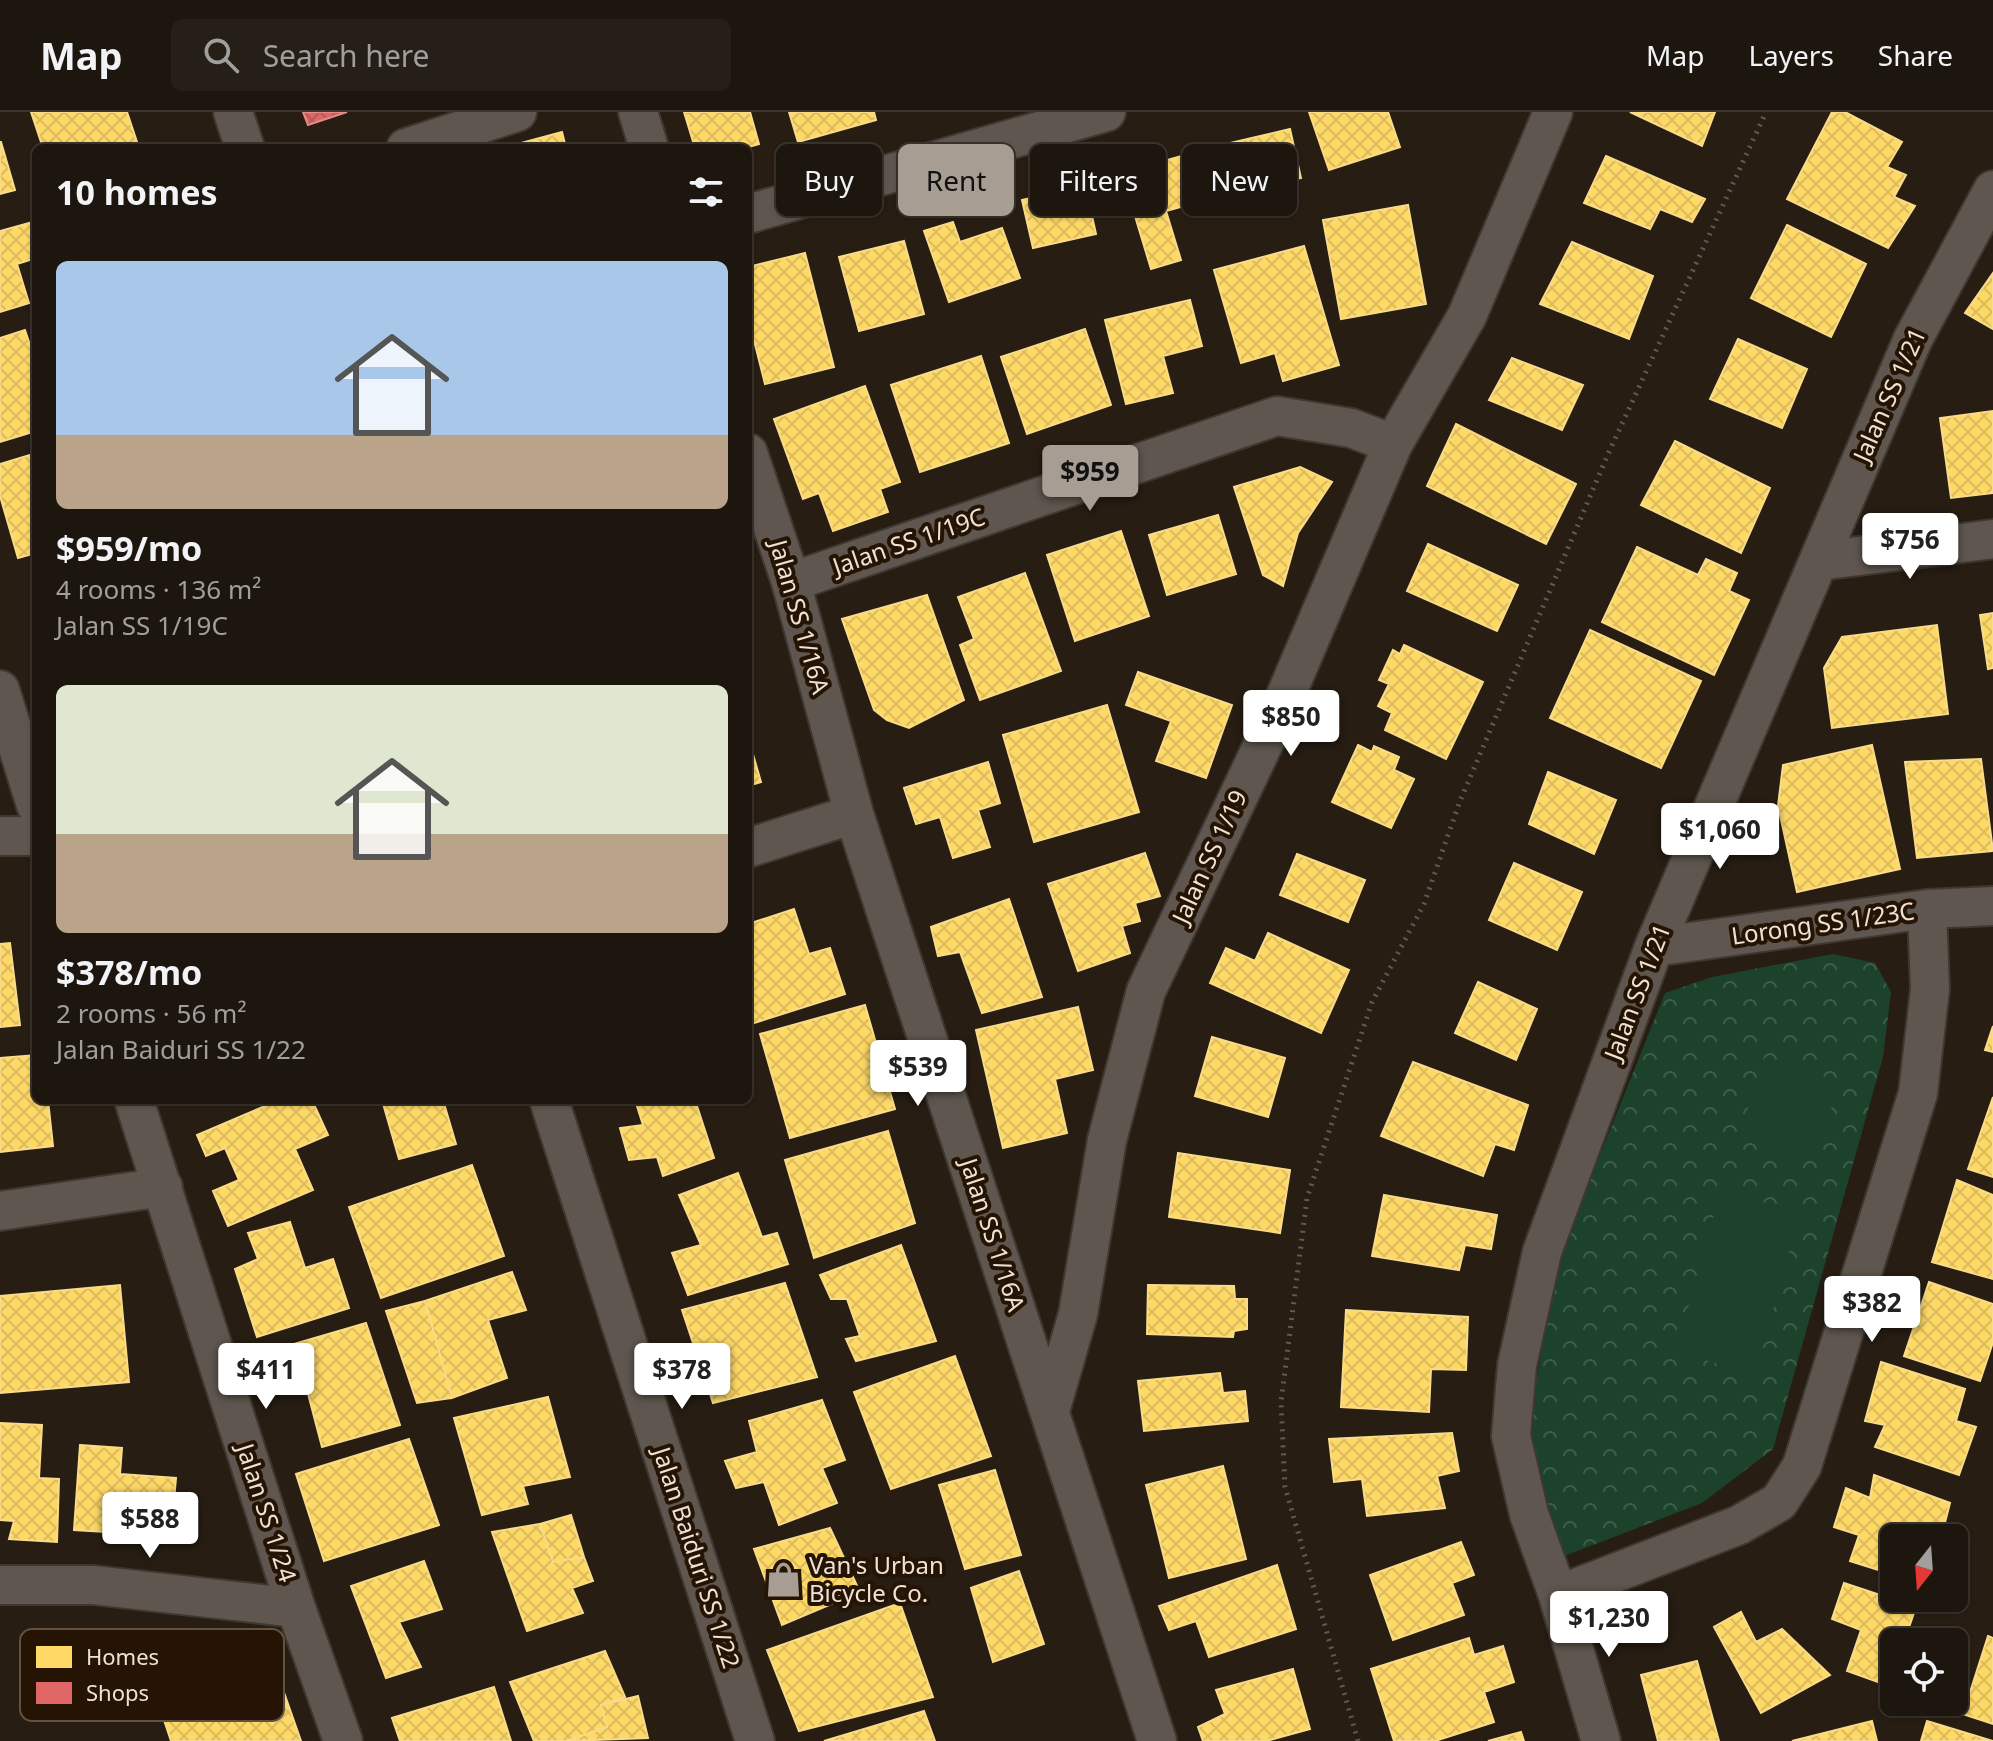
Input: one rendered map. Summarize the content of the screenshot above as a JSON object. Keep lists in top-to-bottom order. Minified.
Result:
{"streets":{"street":["Jalan SS 1/21","Jalan SS 1/19C","Jalan SS 1/16A","Jalan SS 1/19","Lorong SS 1/23C","Jalan SS 1/24","Jalan Baiduri SS 1/22"]},"crossings":[["Jalan SS 1/21","Lorong SS 1/23C"],["Jalan SS 1/19C","Jalan SS 1/16A"],["Jalan SS 1/19C","Jalan SS 1/19"],["Jalan SS 1/16A","Jalan SS 1/19"]],"places":{"shop":["Van's Urban Bicycle Co."]},"legend":["Homes","Shops"],"north":"bottom","page":{"header":"Map","search":"Search here","nav":["Map","Layers","Share"],"chip":["Buy","Rent","Filters","New"],"heading":"10 homes","list":[{"name":"$959/mo","note":"4 rooms · 136 m² · Jalan SS 1/19C"},{"name":"$378/mo","note":"2 rooms · 56 m² · Jalan Baiduri SS 1/22"}],"price":["$959","$756","$850","$1,060","$539","$382","$411","$378","$588","$1,230"]}}
